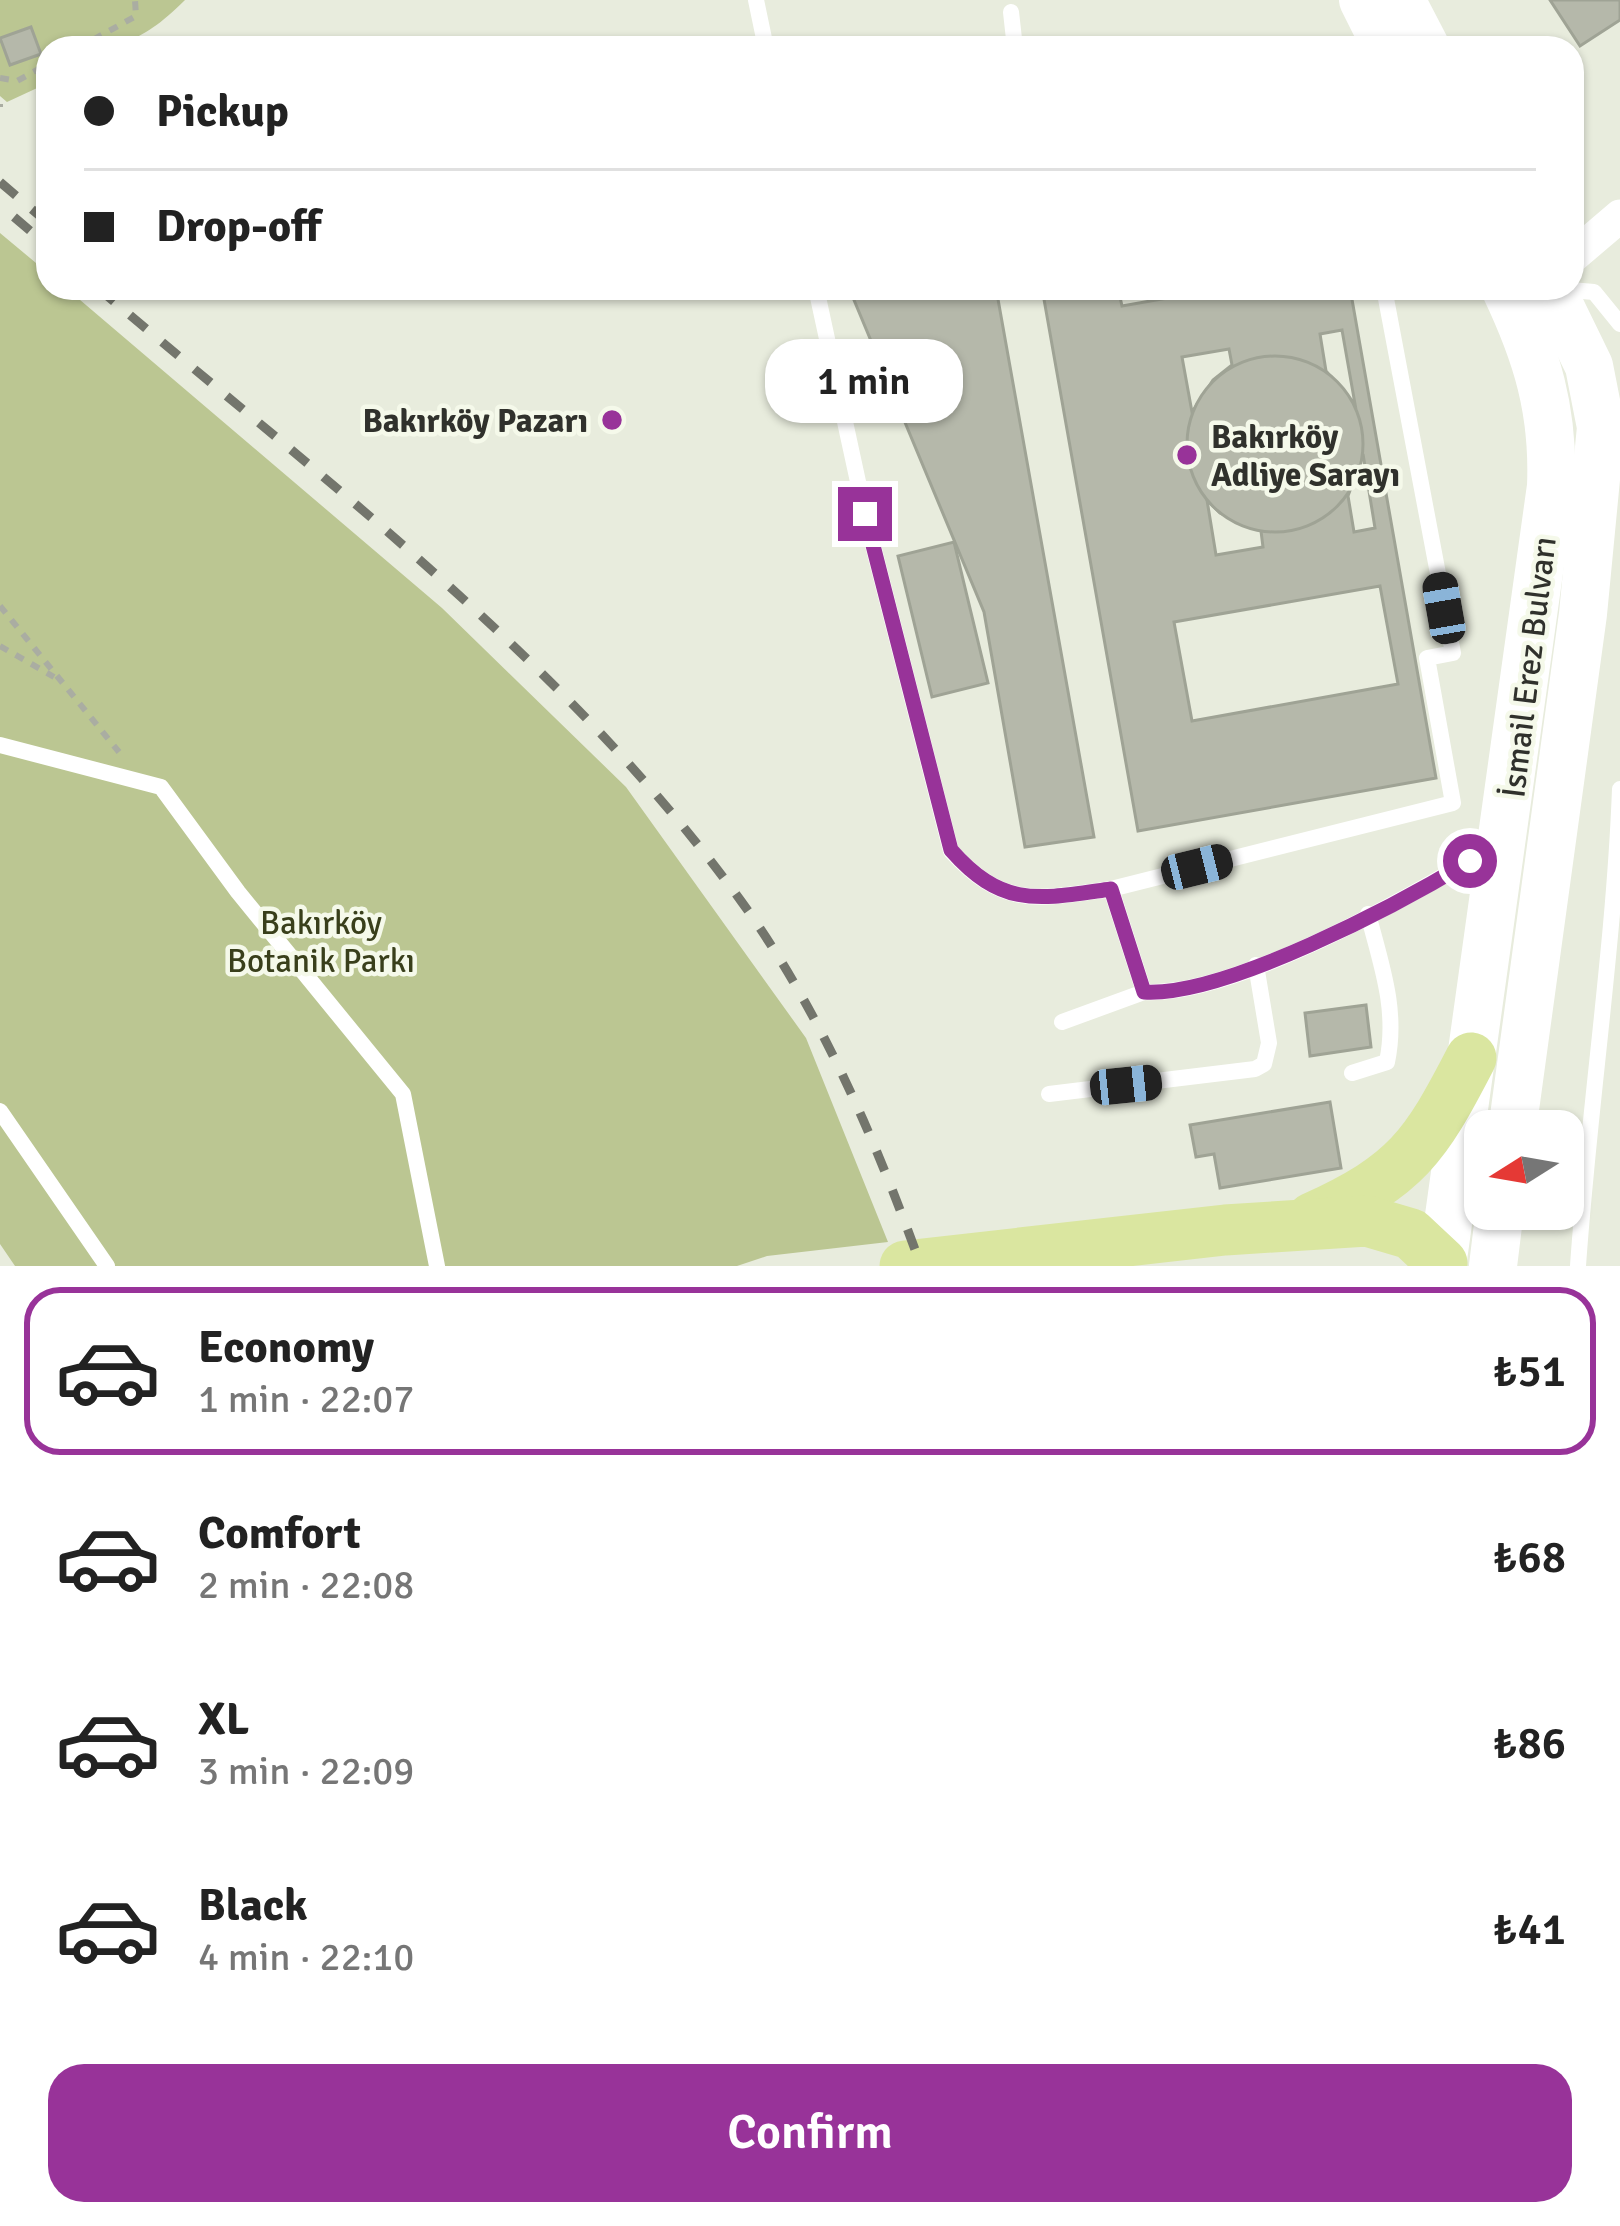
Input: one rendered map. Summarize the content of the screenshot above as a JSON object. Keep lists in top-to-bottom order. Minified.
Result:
{"streets":{"street":["İsmail Erez Bulvarı"]},"parks":["Bakırköy Botanik Parkı"],"places":["Bakırköy Pazarı","Bakırköy Adliye Sarayı"],"north":"left","page":{"banner":["Pickup","Drop-off"],"bubble":"1 min","list":[{"name":"Economy","note":"1 min · 22:07","value":"₺51"},{"name":"Comfort","note":"2 min · 22:08","value":"₺68"},{"name":"XL","note":"3 min · 22:09","value":"₺86"},{"name":"Black","note":"4 min · 22:10","value":"₺41"}],"buttons":"Confirm"}}
